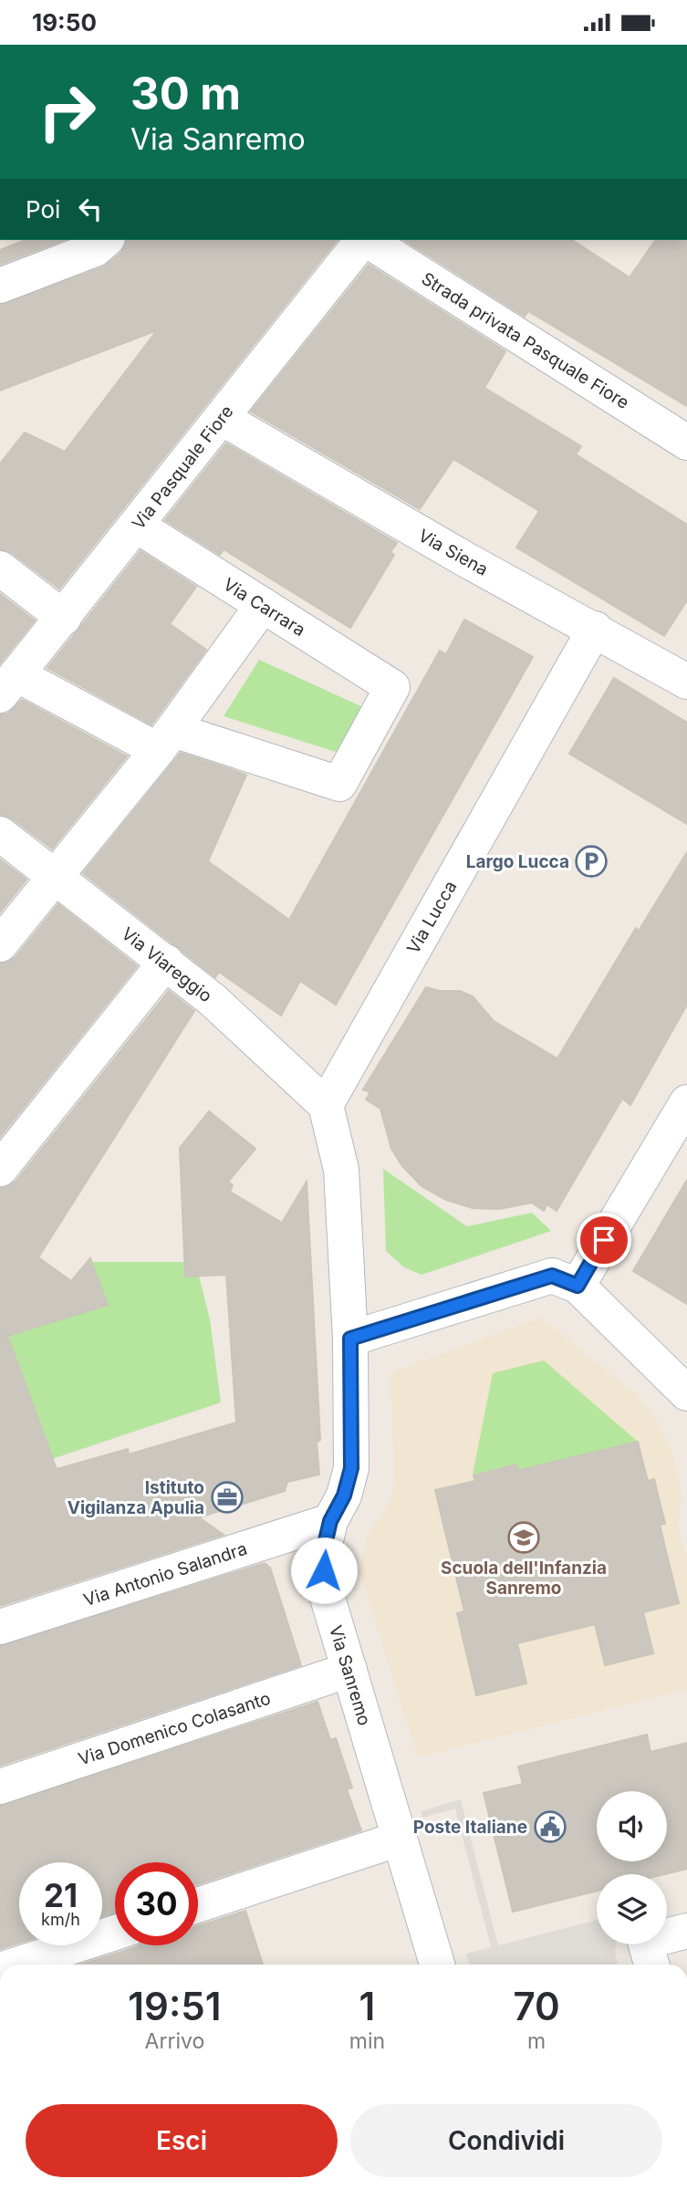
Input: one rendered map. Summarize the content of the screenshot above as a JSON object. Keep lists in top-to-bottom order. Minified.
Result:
{"streets":{"street":["Strada privata Pasquale Fiore","Via Pasquale Fiore","Via Siena","Via Carrara","Via Lucca","Via Viareggio","Via Antonio Salandra","Via Sanremo","Via Domenico Colasanto"]},"crossings":[["Via Pasquale Fiore","Via Siena"],["Via Pasquale Fiore","Via Carrara"],["Via Siena","Via Lucca"],["Via Lucca","Via Viareggio"],["Via Lucca","Via Sanremo"],["Via Viareggio","Via Sanremo"],["Via Antonio Salandra","Via Sanremo"],["Via Sanremo","Via Domenico Colasanto"]],"places":{"parking":["Largo Lucca"],"office":["Istituto Vigilanza Apulia"],"school or university":["Scuola dell'Infanzia Sanremo"],"public building":["Poste Italiane"]},"page":{"status":"19:50","turn":["30 m","Via Sanremo"],"then":"Poi","speed":"21 km/h","limit":"30","eta":["19:51","Arrivo","1","min","70","m"],"buttons":["Esci","Condividi"]}}
